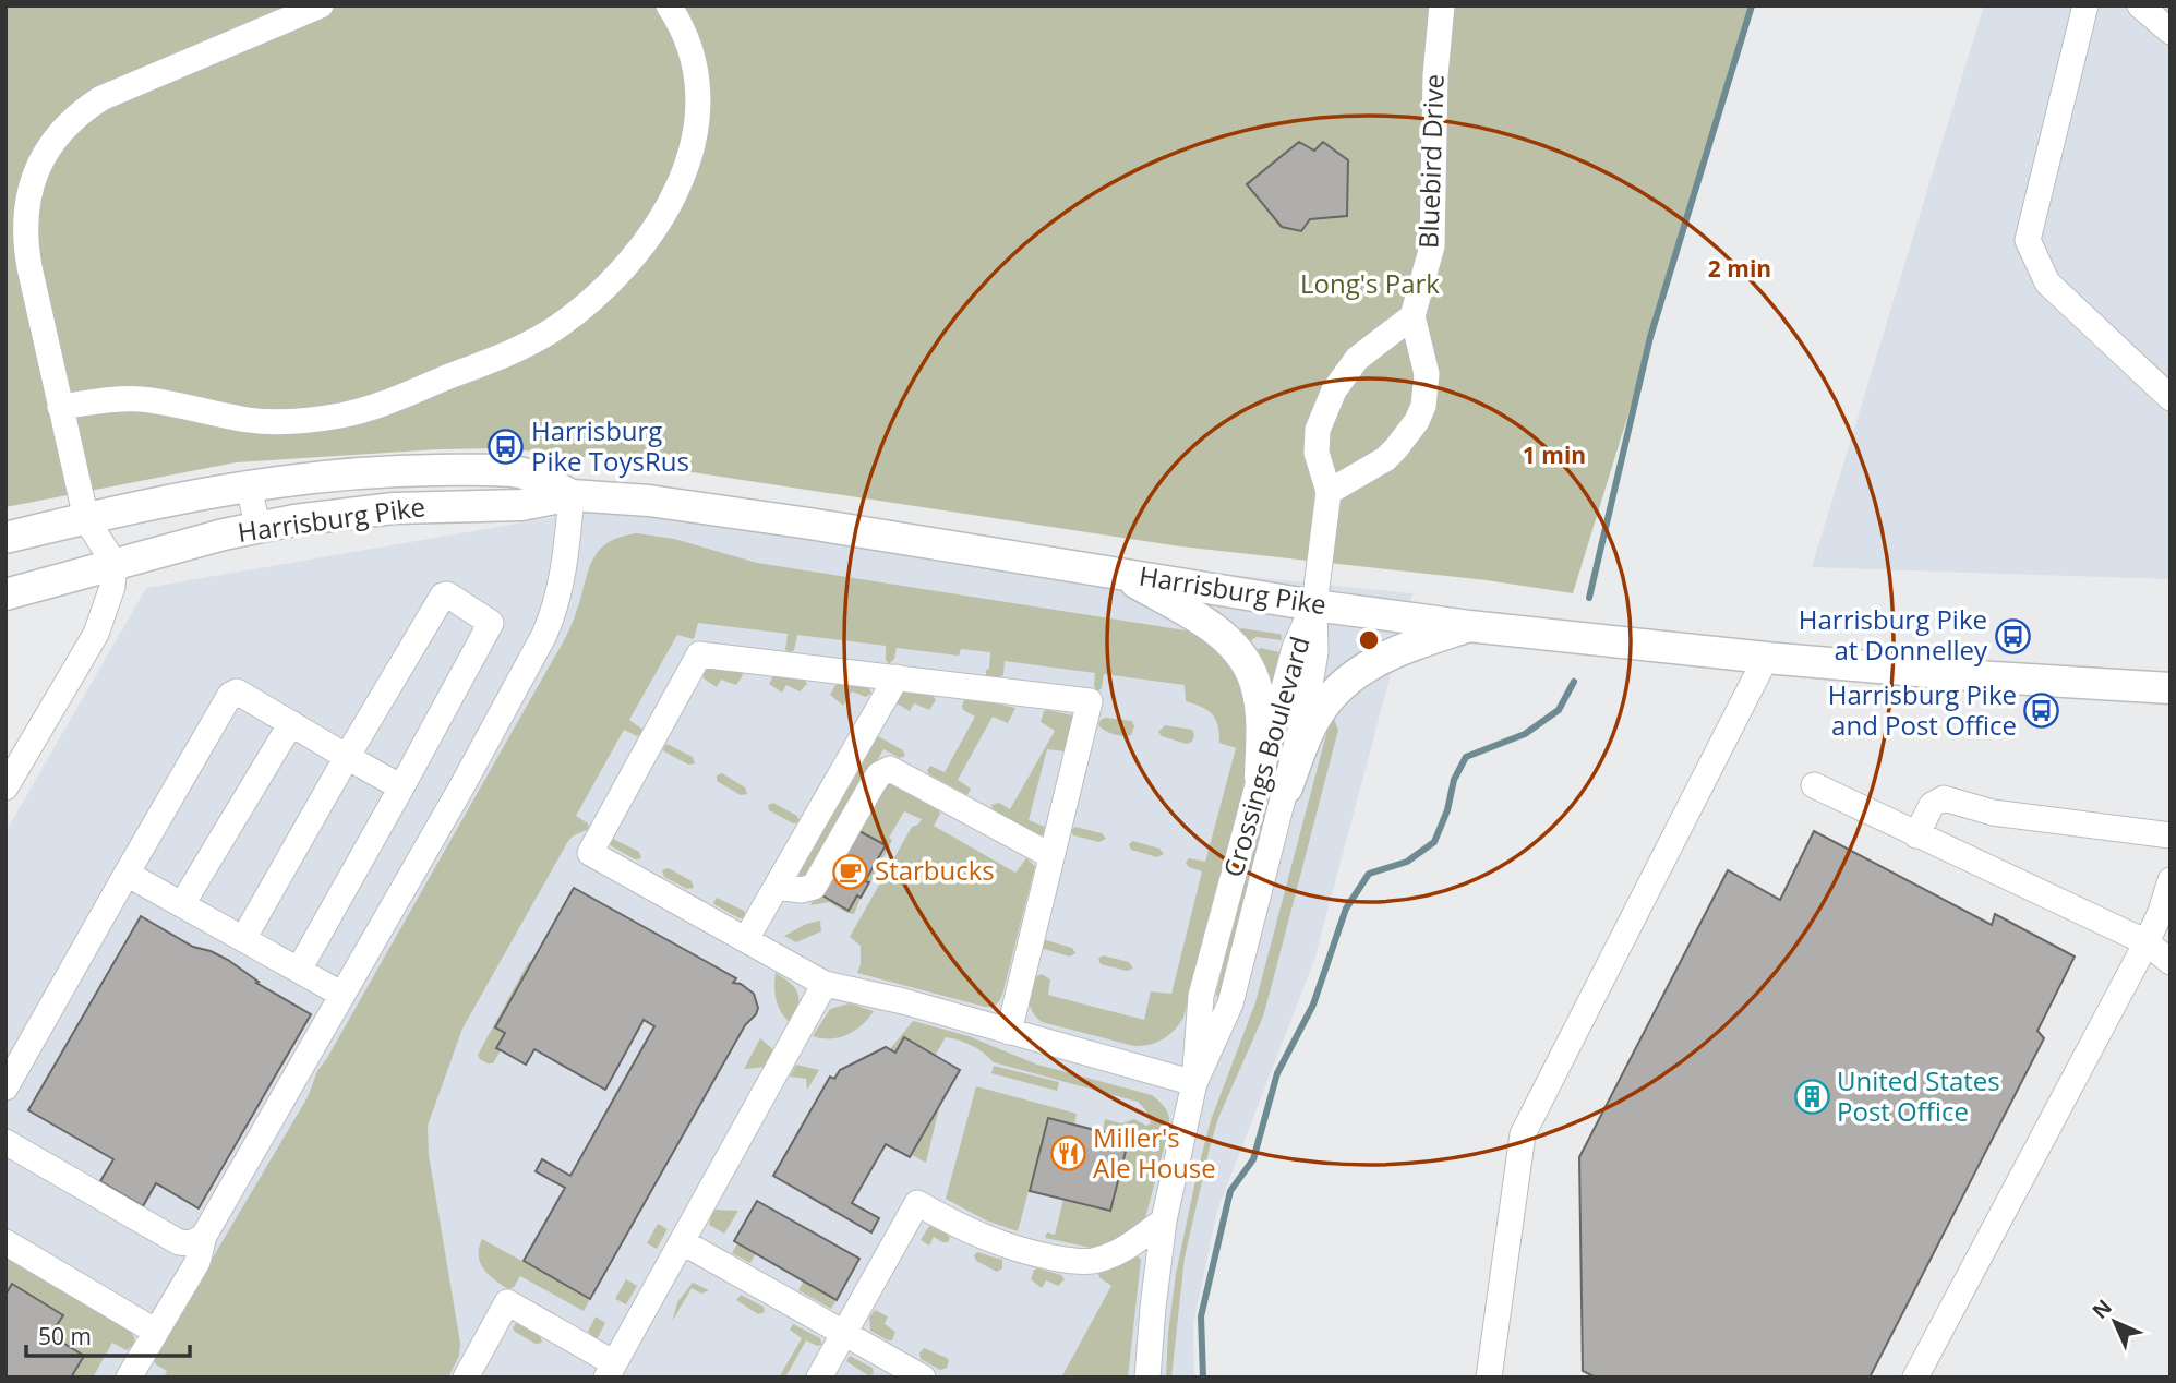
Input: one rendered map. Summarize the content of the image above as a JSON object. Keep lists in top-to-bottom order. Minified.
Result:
{"streets":{"main road":["Harrisburg Pike"],"street":["Bluebird Drive","Crossings Boulevard"]},"crossings":[["Harrisburg Pike","Crossings Boulevard"]],"parks":["Long's Park"],"places":{"bus stop":["Harrisburg Pike ToysRus","Harrisburg Pike at Donnelley","Harrisburg Pike and Post Office"],"cafe":["Starbucks"],"building":["United States Post Office"],"restaurant":["Miller's Ale House"]},"scale_bar":"50 m","north":"top left","rings":["2 min","1 min"]}
